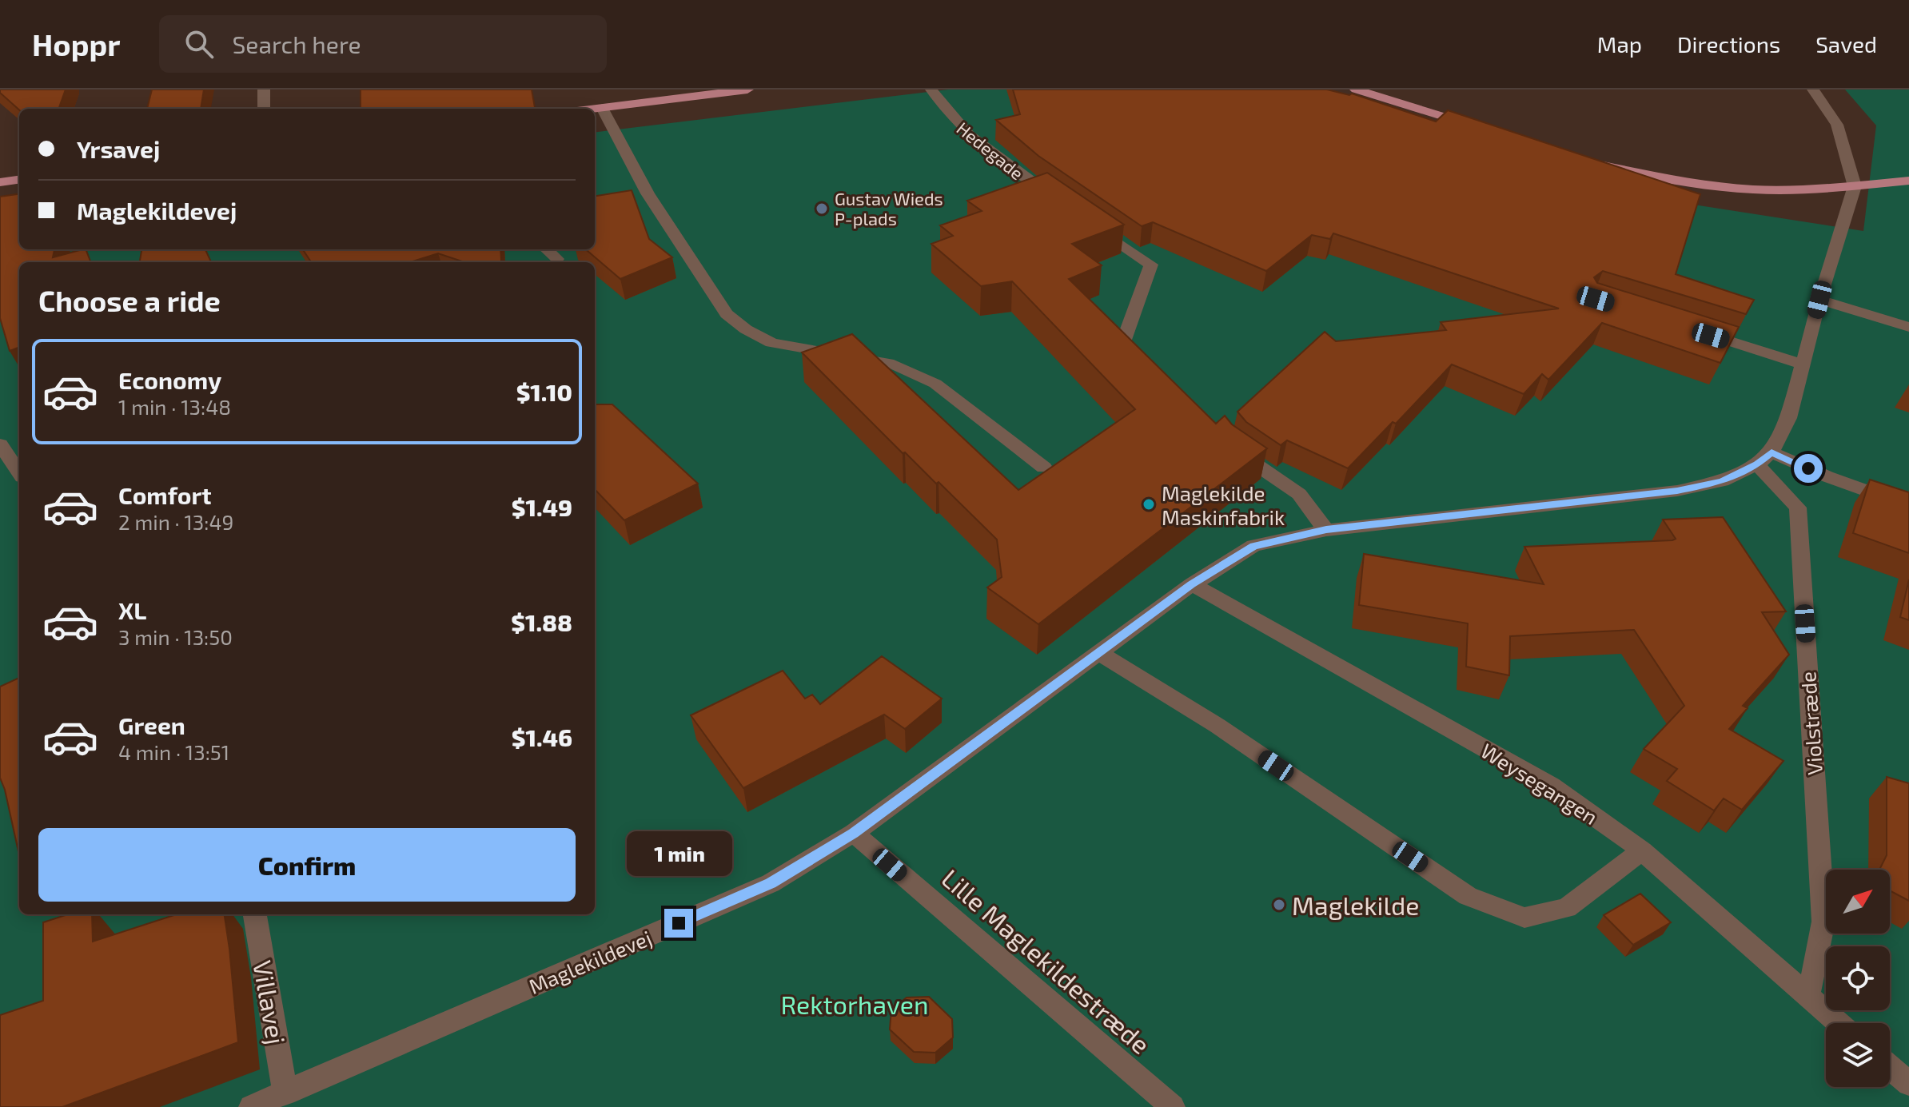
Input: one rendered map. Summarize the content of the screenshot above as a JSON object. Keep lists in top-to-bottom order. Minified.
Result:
{"streets":{"street":["Hedegade","Violstræde","Weysegangen","Lille Maglekildestræde","Maglekildevej","Villavej"]},"crossings":[["Violstræde","Weysegangen"],["Violstræde","Maglekildevej"],["Weysegangen","Maglekildevej"],["Lille Maglekildestræde","Maglekildevej"],["Maglekildevej","Villavej"]],"parks":["Rektorhaven"],"places":["Gustav Wieds P-plads","Maglekilde Maskinfabrik","Maglekilde"],"north":"top right","page":{"header":"Hoppr","search":"Search here","nav":["Map","Directions","Saved"],"banner":["Yrsavej","Maglekildevej"],"heading":"Choose a ride","list":[{"name":"Economy","note":"1 min · 13:48","value":"$1.10"},{"name":"Comfort","note":"2 min · 13:49","value":"$1.49"},{"name":"XL","note":"3 min · 13:50","value":"$1.88"},{"name":"Green","note":"4 min · 13:51","value":"$1.46"}],"buttons":"Confirm","bubble":"1 min"}}
